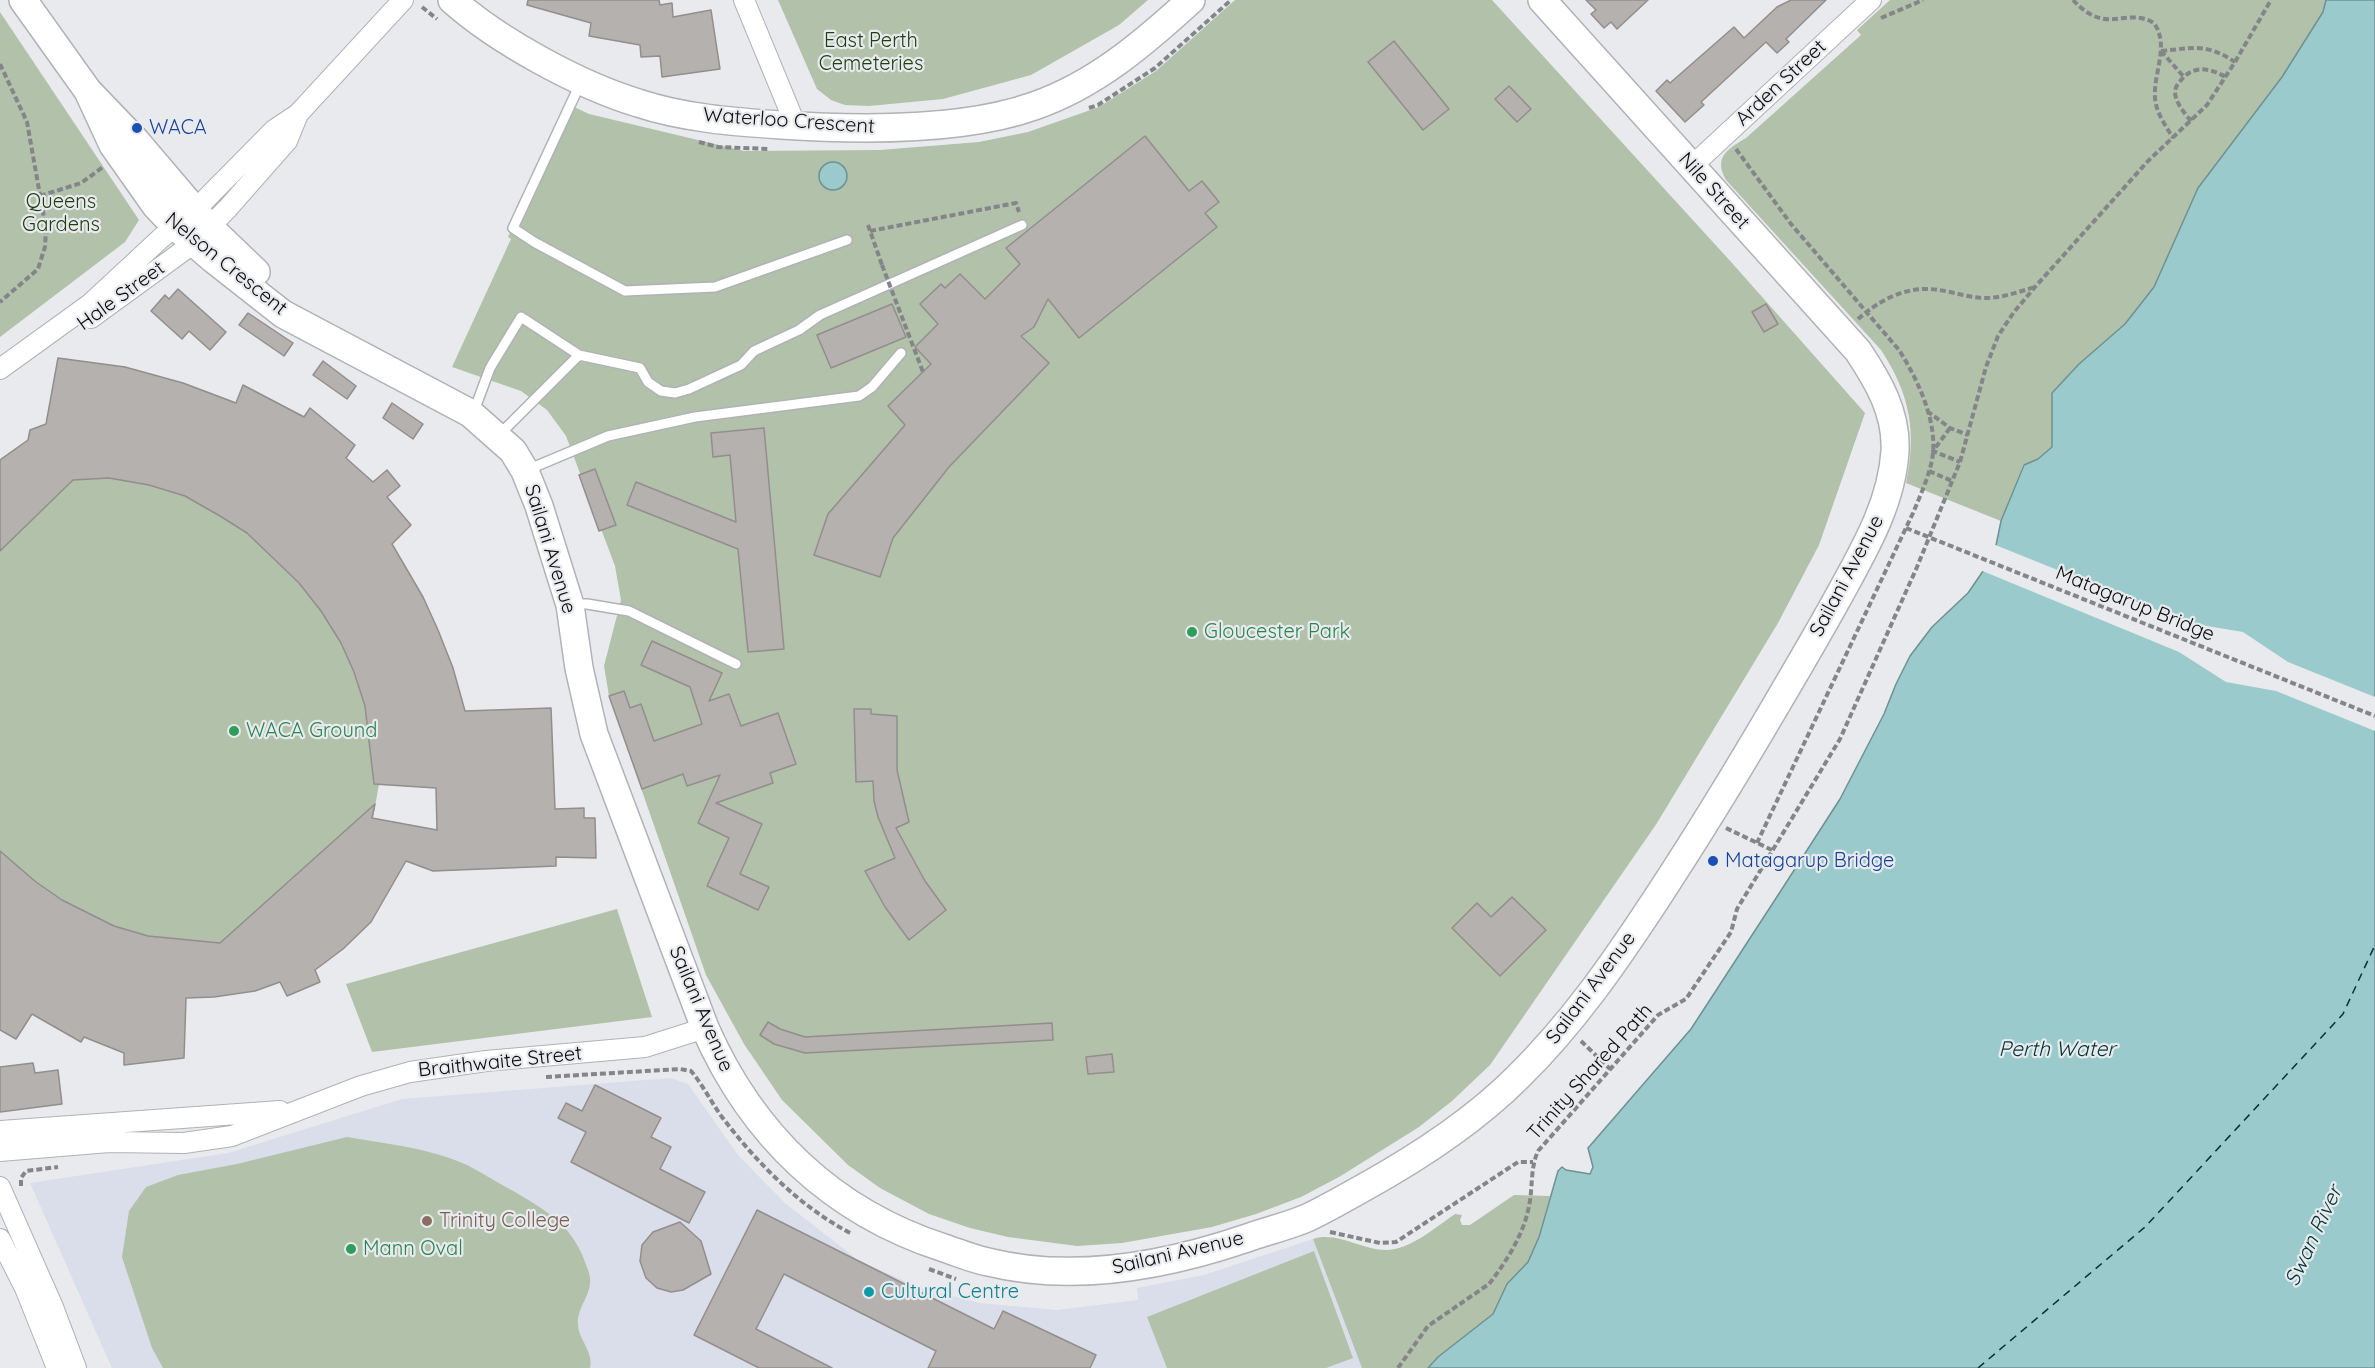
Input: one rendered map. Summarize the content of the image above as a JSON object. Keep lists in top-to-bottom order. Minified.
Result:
{"streets":{"street":["Arden Street","Waterloo Crescent","Nile Street","Nelson Crescent","Hale Street","Sailani Avenue","Braithwaite Street"],"path":["Matagarup Bridge","Trinity Shared Path"]},"crossings":[["Arden Street","Nile Street"],["Nile Street","Sailani Avenue"],["Nelson Crescent","Hale Street"],["Nelson Crescent","Sailani Avenue"],["Sailani Avenue","Braithwaite Street"]],"water":["Perth Water","Swan River"],"parks":["East Perth Cemeteries","Queens Gardens"],"places":["WACA","Gloucester Park","WACA Ground","Matagarup Bridge","Trinity College","Mann Oval","Cultural Centre"]}
